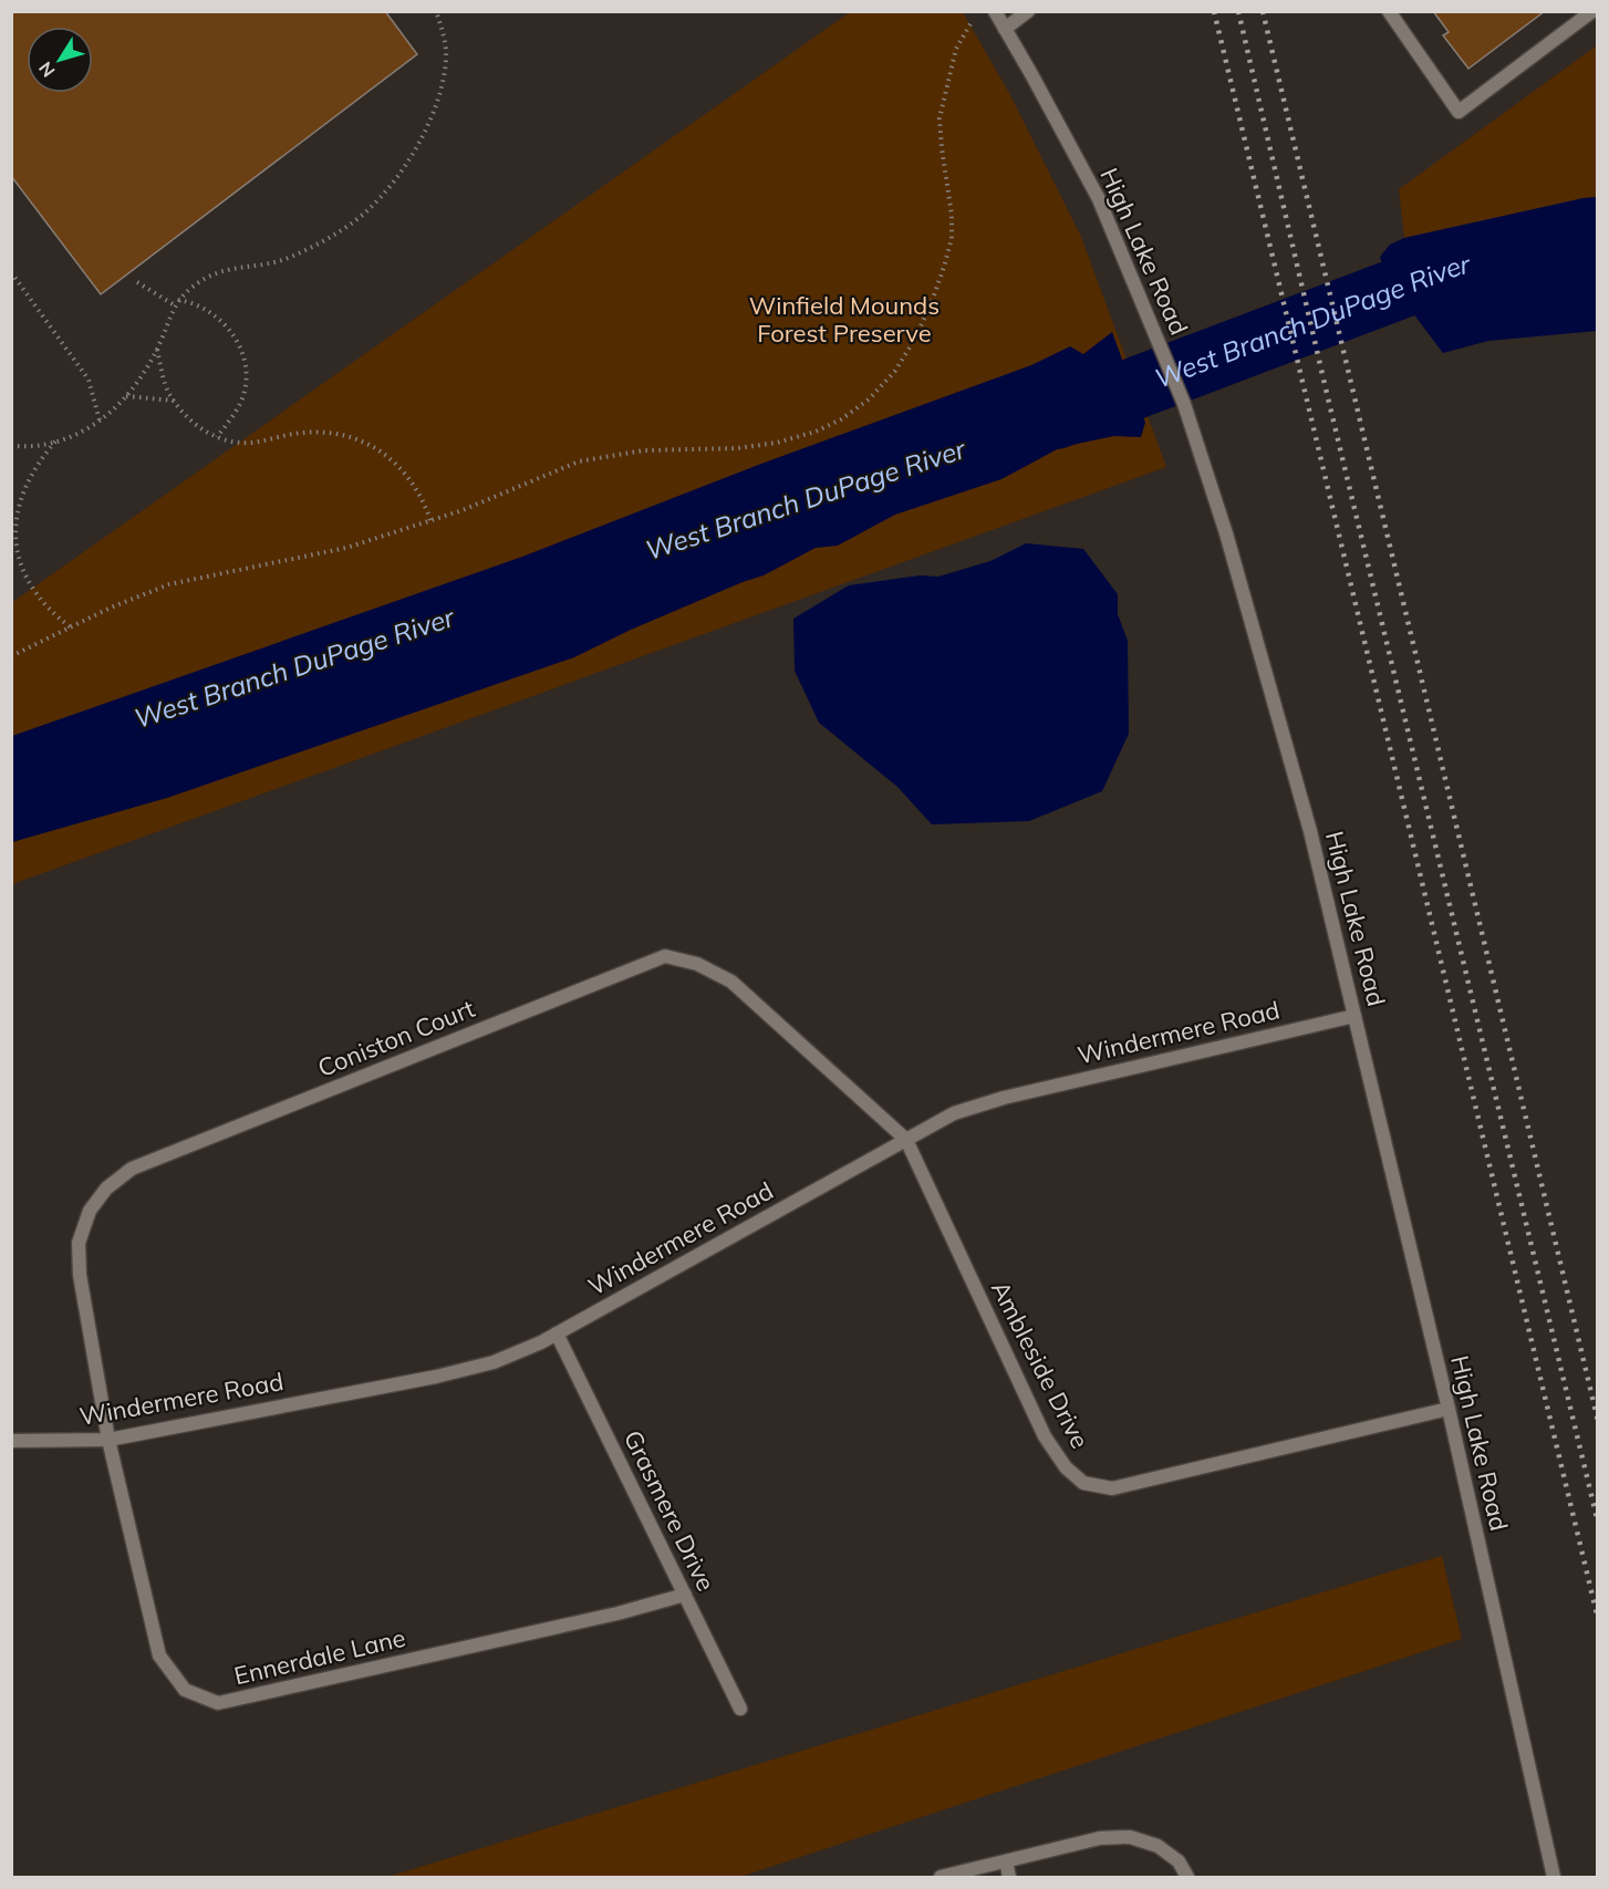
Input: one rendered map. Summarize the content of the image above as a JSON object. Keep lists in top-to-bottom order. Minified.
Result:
{"streets":{"street":["High Lake Road","Windermere Road","Coniston Court","Ambleside Drive","Grasmere Drive","Ennerdale Lane"]},"crossings":[["High Lake Road","Windermere Road"],["High Lake Road","Ambleside Drive"],["Windermere Road","Coniston Court"],["Windermere Road","Ambleside Drive"],["Windermere Road","Grasmere Drive"],["Windermere Road","Ennerdale Lane"],["Coniston Court","Ambleside Drive"],["Coniston Court","Ennerdale Lane"],["Grasmere Drive","Ennerdale Lane"]],"water":["West Branch DuPage River"],"parks":["Winfield Mounds Forest Preserve"],"north":"bottom left"}
